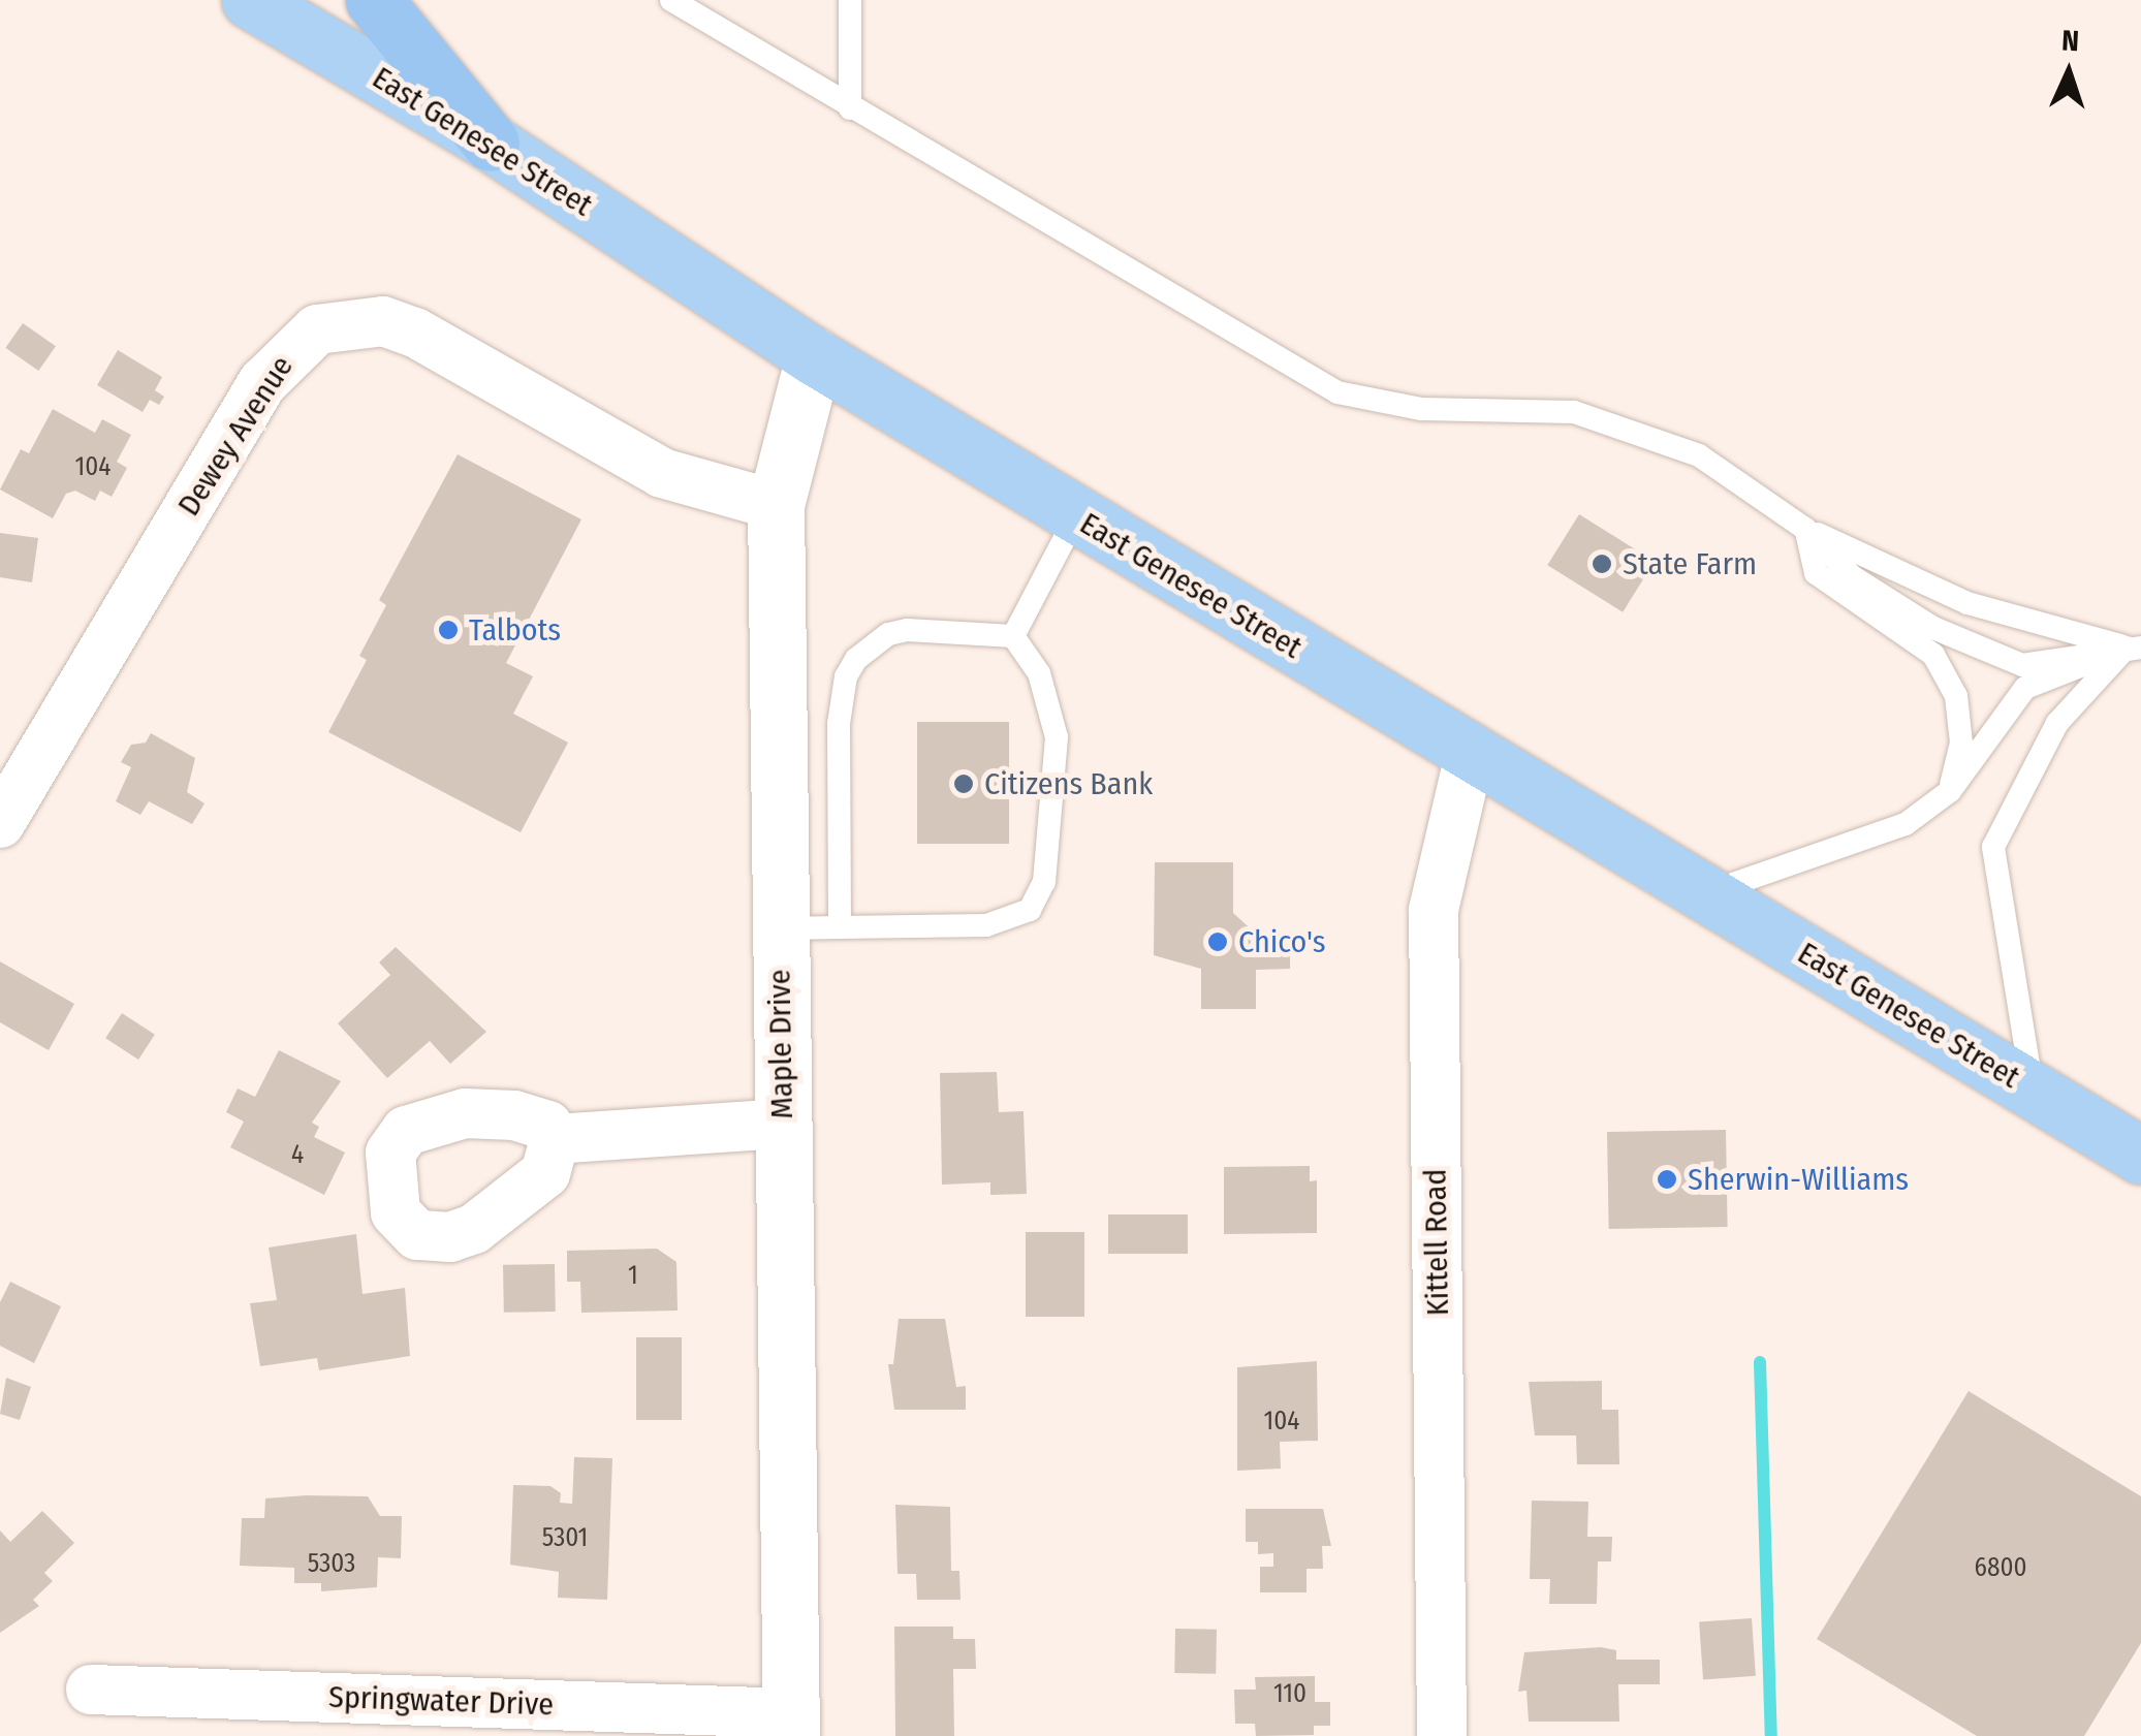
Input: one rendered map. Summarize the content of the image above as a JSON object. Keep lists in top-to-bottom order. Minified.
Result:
{"streets":{"highway":["East Genesee Street"],"street":["Dewey Avenue","Maple Drive","Kittell Road","Springwater Drive"]},"crossings":[["East Genesee Street","Maple Drive"],["East Genesee Street","Kittell Road"],["Dewey Avenue","Maple Drive"],["Maple Drive","Springwater Drive"]],"places":["State Farm","Talbots","Citizens Bank","Chico's","Sherwin-Williams"],"house_numbers":["104","4","1","104","5301","5303","6800","110"],"north":"top"}
